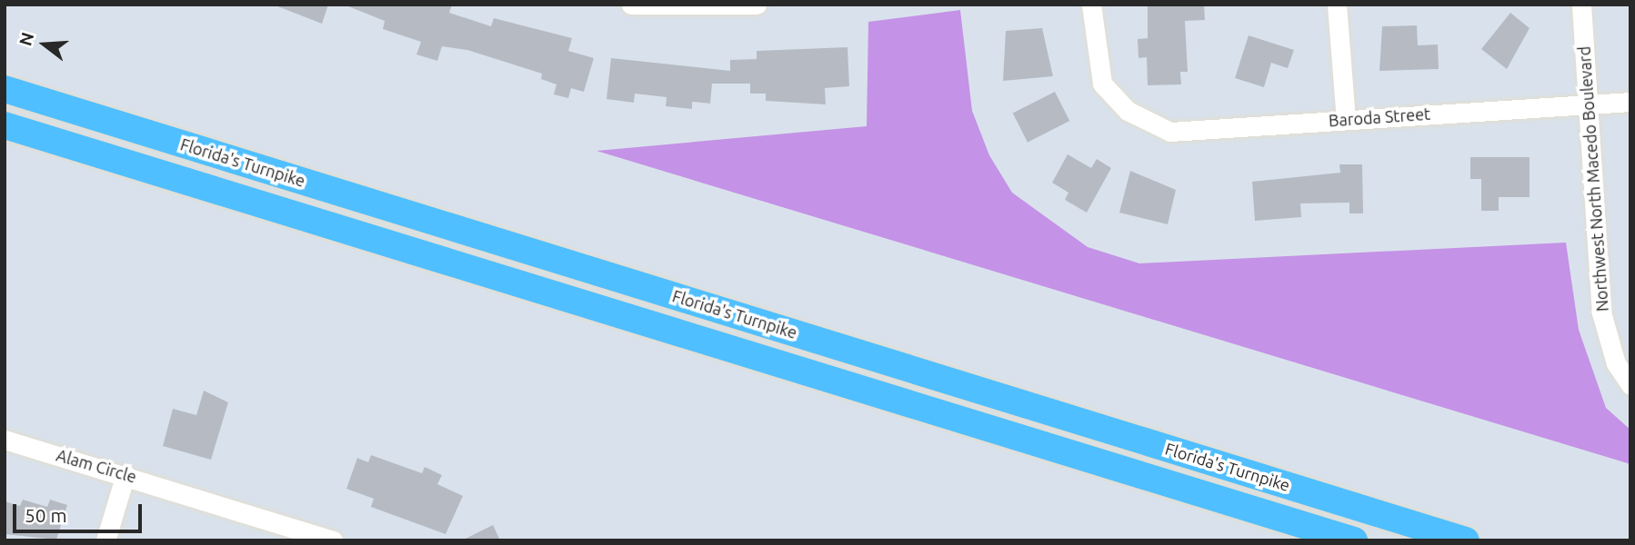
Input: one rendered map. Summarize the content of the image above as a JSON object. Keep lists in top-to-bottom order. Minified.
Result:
{"streets":{"highway":["Florida's Turnpike"],"street":["Baroda Street","Northwest North Macedo Boulevard","Alam Circle"]},"crossings":[["Baroda Street","Northwest North Macedo Boulevard"]],"scale_bar":"50 m","north":"left"}
